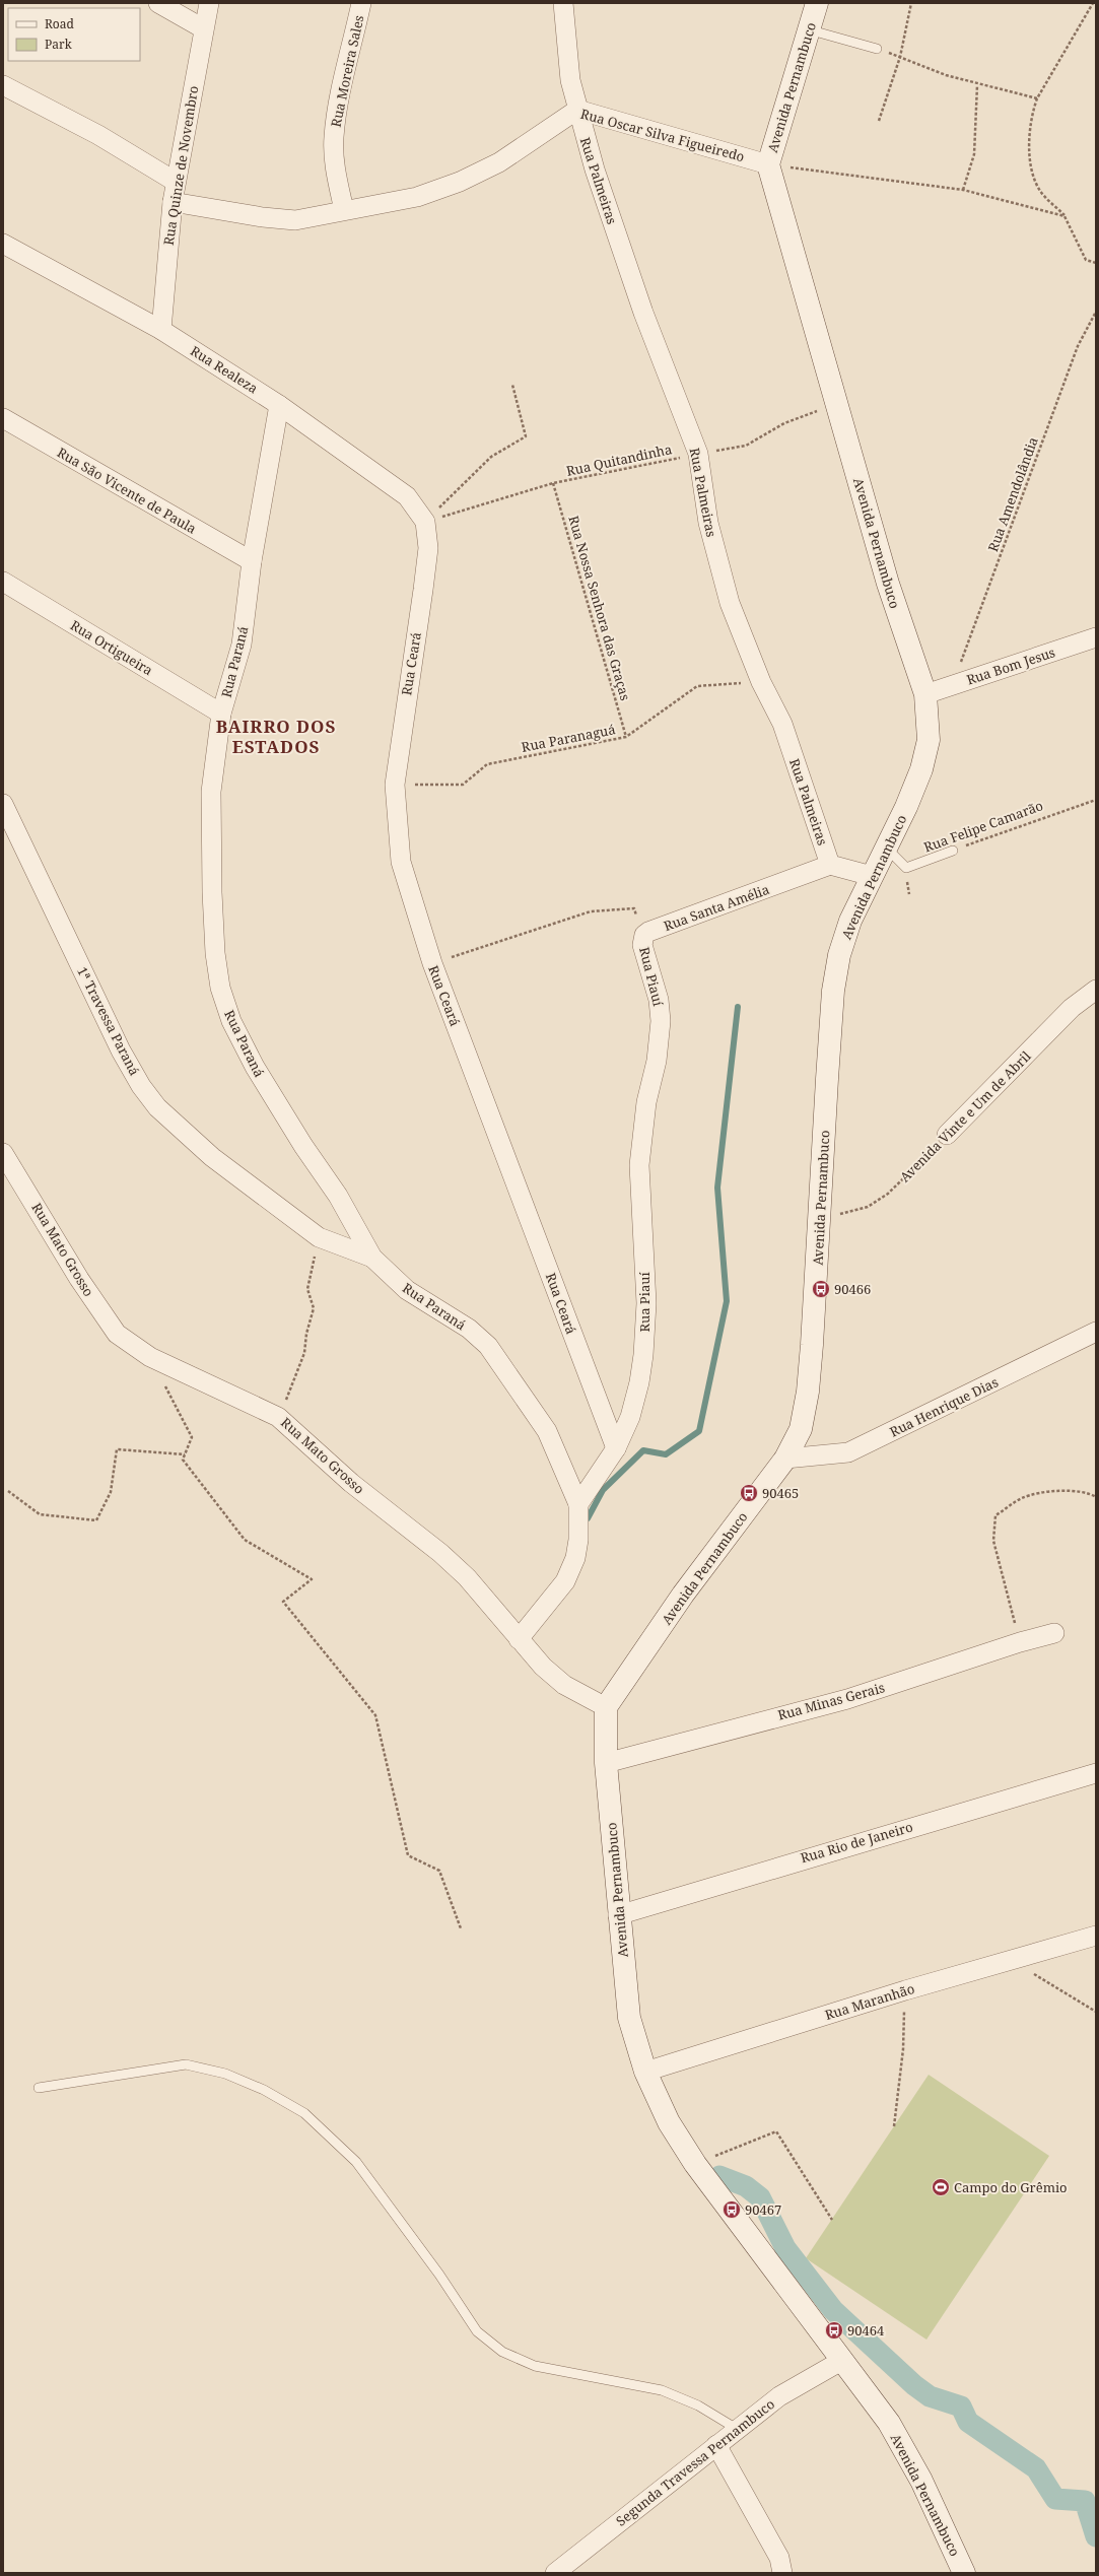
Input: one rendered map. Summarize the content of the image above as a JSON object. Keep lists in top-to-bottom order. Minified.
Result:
{"streets":{"street":["Rua Moreira Sales","Avenida Pernambuco","Rua Oscar Silva Figueiredo","Rua Quinze de Novembro","Rua Palmeiras","Rua Realeza","Rua São Vicente de Paula","Rua Ortigueira","Rua Paraná","Rua Ceará","Rua Bom Jesus","Rua Santa Amélia","Rua Piauí","1ª Travessa Paraná","Avenida Vinte e Um de Abril","Rua Mato Grosso","Rua Henrique Dias","Rua Minas Gerais","Rua Rio de Janeiro","Rua Maranhão","Segunda Travessa Pernambuco"],"lane":["Rua Felipe Camarão"],"path":["Rua Quitandinha","Rua Amendolândia","Rua Nossa Senhora das Graças","Rua Paranaguá"]},"crossings":[["Rua Moreira Sales","Rua Oscar Silva Figueiredo"],["Avenida Pernambuco","Rua Oscar Silva Figueiredo"],["Avenida Pernambuco","Rua Quitandinha"],["Avenida Pernambuco","Rua Bom Jesus"],["Avenida Pernambuco","Rua Felipe Camarão"],["Avenida Pernambuco","Avenida Vinte e Um de Abril"],["Avenida Pernambuco","Rua Mato Grosso"],["Avenida Pernambuco","Rua Henrique Dias"],["Avenida Pernambuco","Rua Minas Gerais"],["Avenida Pernambuco","Rua Rio de Janeiro"],["Avenida Pernambuco","Rua Maranhão"],["Avenida Pernambuco","Segunda Travessa Pernambuco"],["Rua Oscar Silva Figueiredo","Rua Quinze de Novembro"],["Rua Oscar Silva Figueiredo","Rua Palmeiras"],["Rua Quinze de Novembro","Rua Realeza"],["Rua Palmeiras","Rua Quitandinha"],["Rua Palmeiras","Rua Paranaguá"],["Rua Palmeiras","Rua Santa Amélia"],["Rua Realeza","Rua Quitandinha"],["Rua Realeza","Rua Paraná"],["Rua Realeza","Rua Ceará"],["Rua Quitandinha","Rua Nossa Senhora das Graças"],["Rua Quitandinha","Rua Ceará"],["Rua São Vicente de Paula","Rua Paraná"],["Rua Amendolândia","Rua Bom Jesus"],["Rua Nossa Senhora das Graças","Rua Paranaguá"],["Rua Ortigueira","Rua Paraná"],["Rua Paraná","Rua Piauí"],["Rua Paraná","1ª Travessa Paraná"],["Rua Ceará","Rua Paranaguá"],["Rua Ceará","Rua Piauí"],["Rua Santa Amélia","Rua Piauí"]],"districts":["BAIRRO DOS ESTADOS"],"places":{"bus stop":["90466","90465","90467","90464"],"sports":["Campo do Grêmio"]},"legend":["Road","Park"]}
